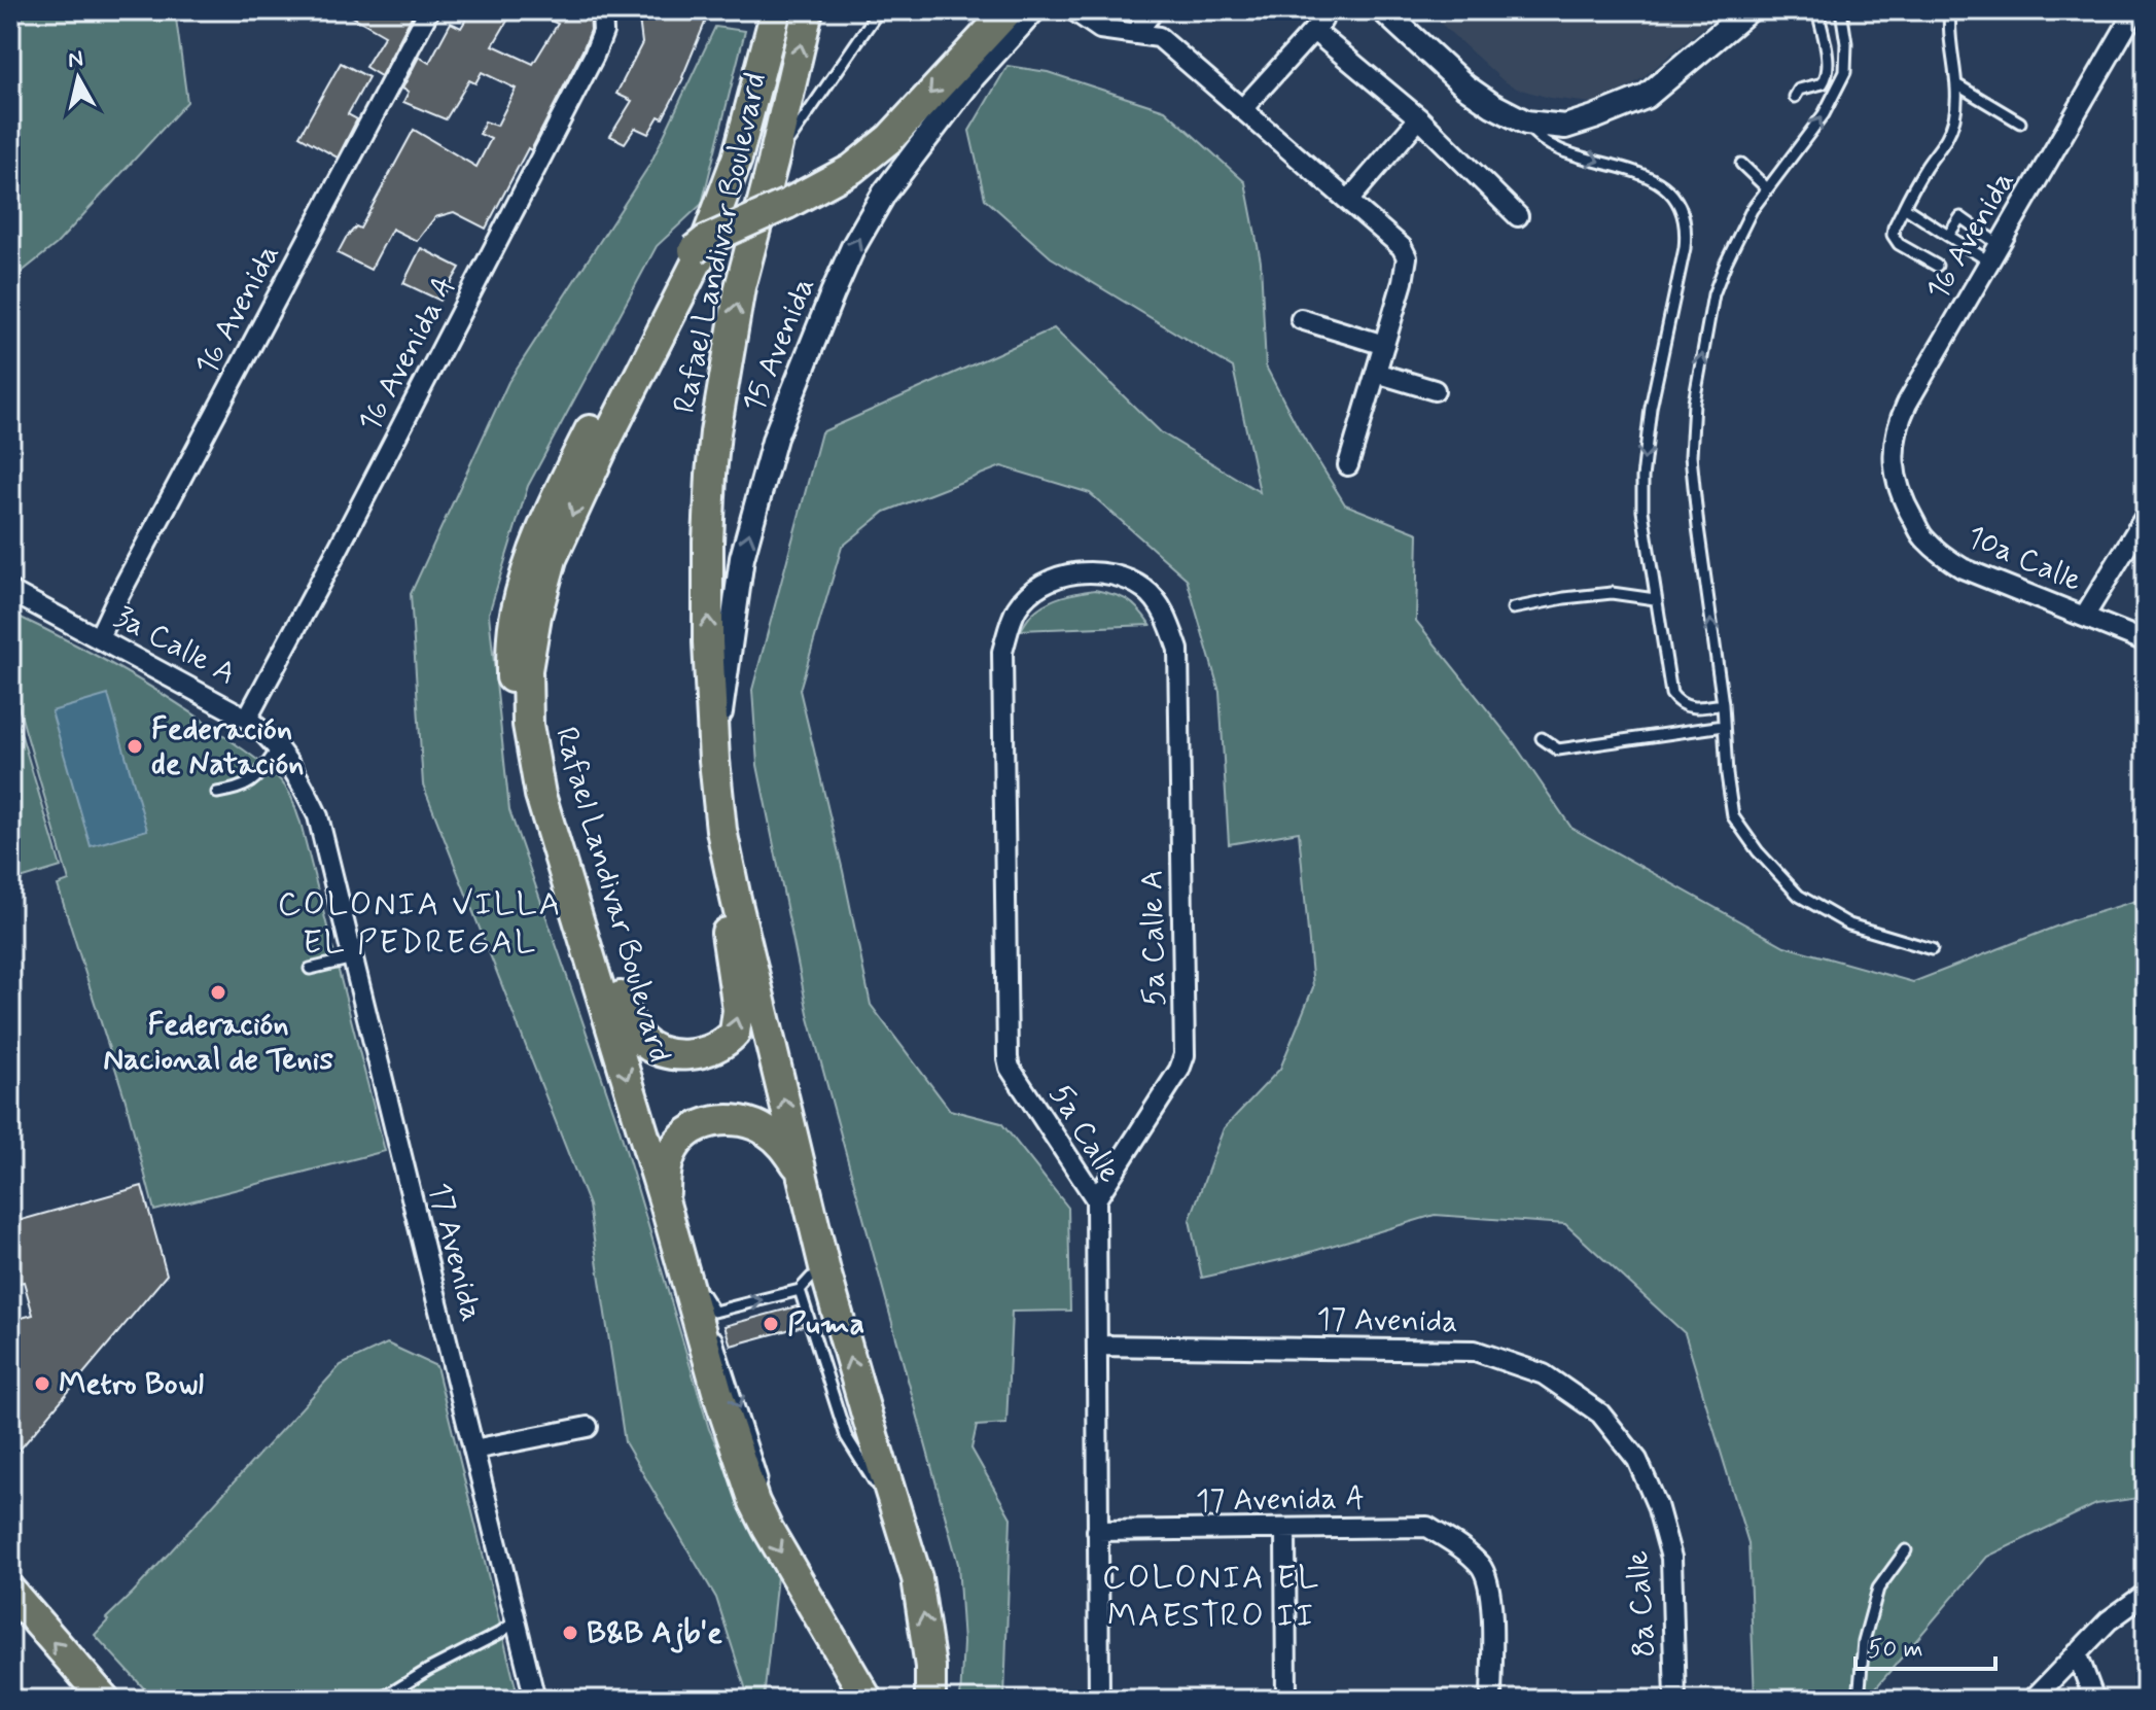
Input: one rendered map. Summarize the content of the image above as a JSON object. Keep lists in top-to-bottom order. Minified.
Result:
{"streets":{"main road":["Rafael Landivar Boulevard"],"street":["16 Avenida","15 Avenida","16 Avenida A","10a Calle","3a Calle A","5a Calle A","5a Calle","17 Avenida","17 Avenida A","8a Calle"]},"crossings":[["16 Avenida","10a Calle"],["16 Avenida","3a Calle A"],["Rafael Landivar Boulevard","15 Avenida"],["16 Avenida A","3a Calle A"],["3a Calle A","17 Avenida"],["5a Calle A","5a Calle"],["5a Calle","17 Avenida"],["5a Calle","17 Avenida A"],["17 Avenida","8a Calle"]],"one_way":["15 Avenida"],"districts":["COLONIA VILLA EL PEDREGAL","COLONIA EL MAESTRO II"],"places":["Federación de Natación","Federación Nacional de Tenis","Puma","Metro Bowl","B&B Ajb'e"],"scale_bar":"50 m","north":"top"}
